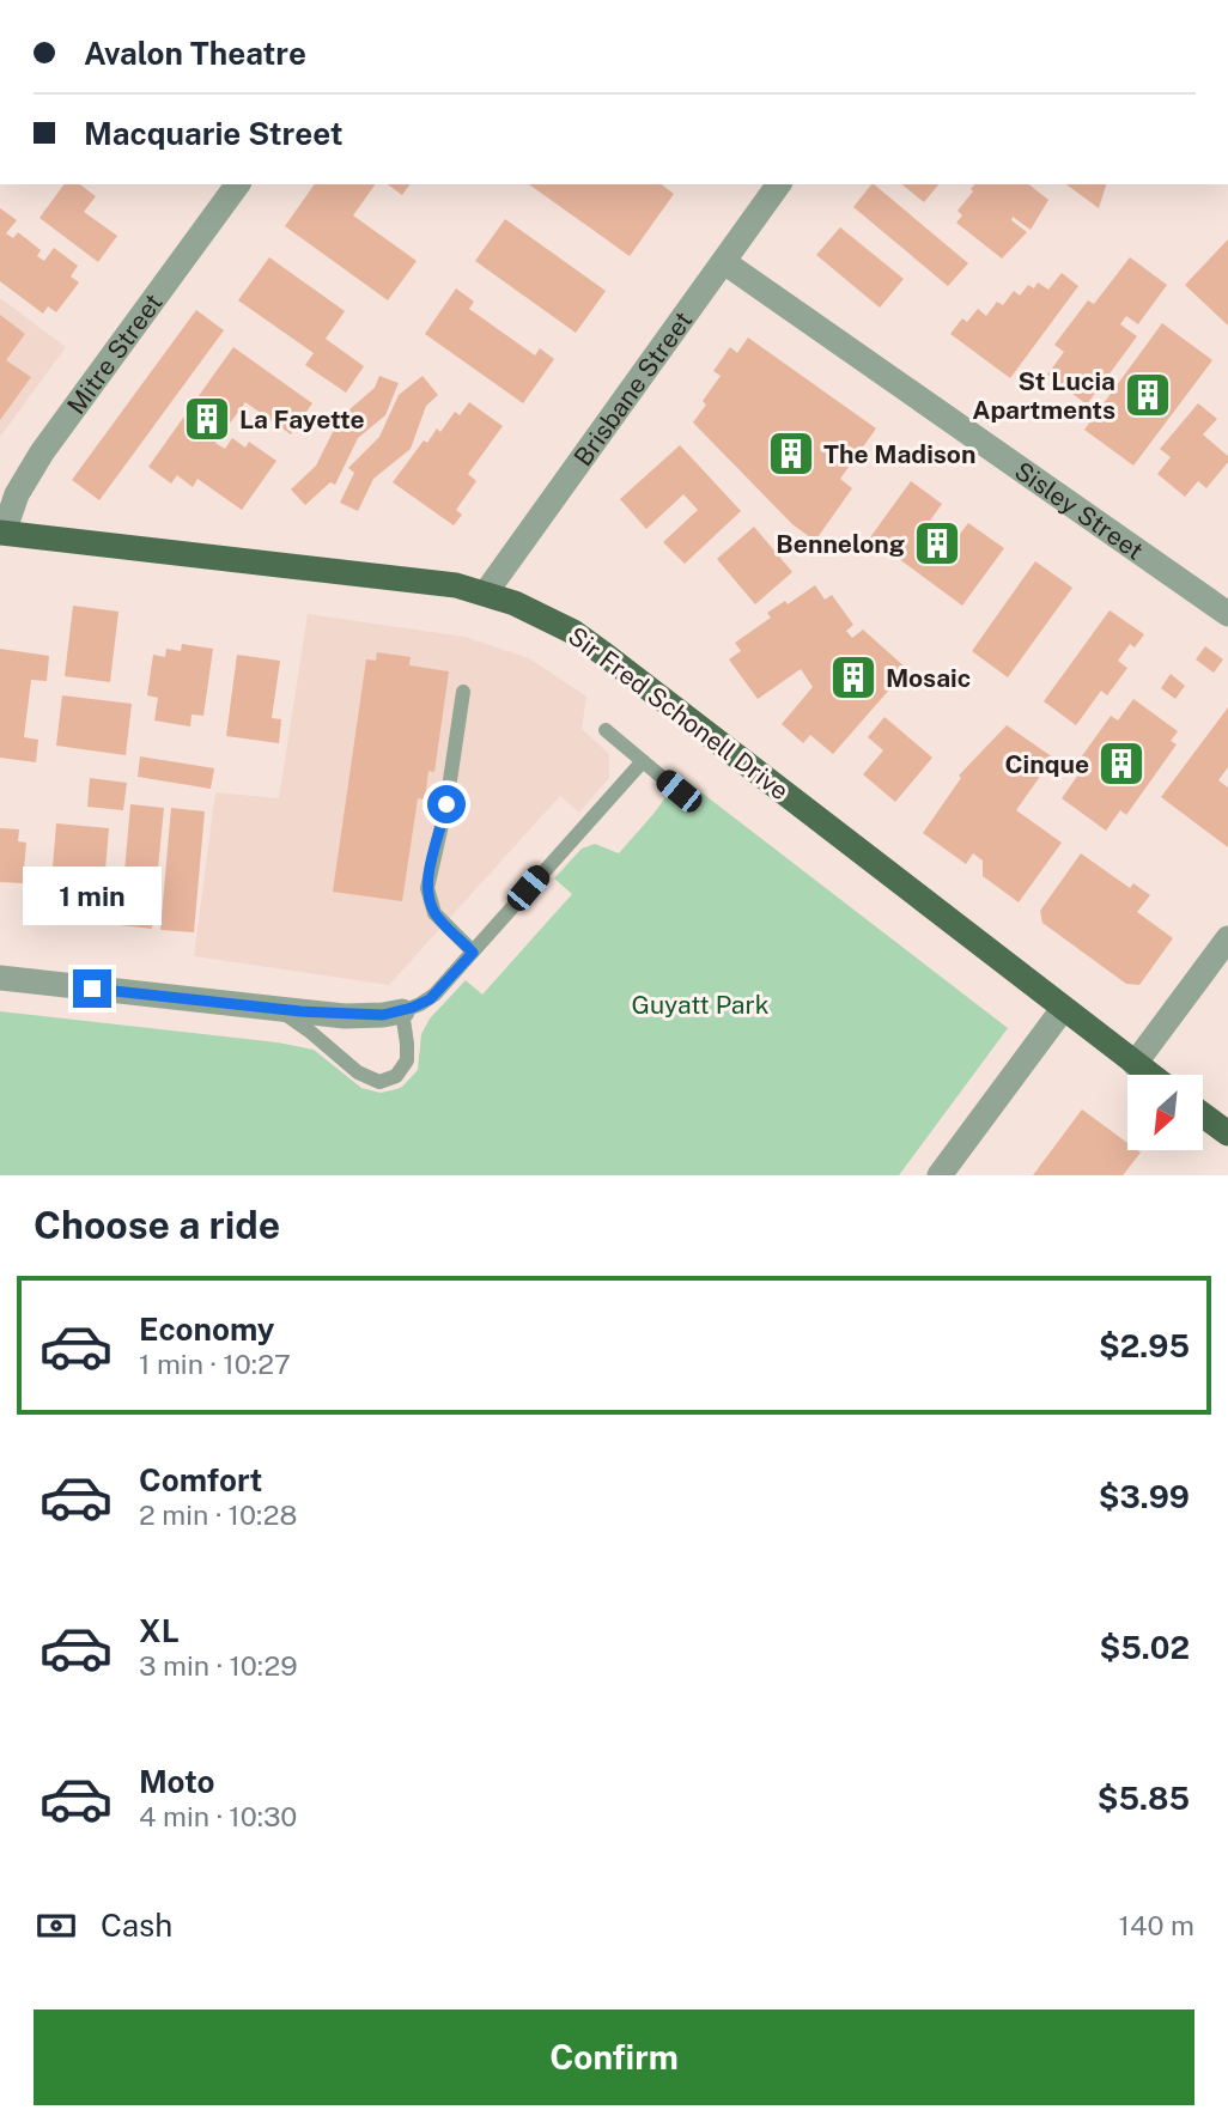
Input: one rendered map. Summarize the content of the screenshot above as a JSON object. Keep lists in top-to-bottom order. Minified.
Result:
{"streets":{"main road":["Sir Fred Schonell Drive"],"street":["Mitre Street","Brisbane Street","Sisley Street"]},"crossings":[["Mitre Street","Sir Fred Schonell Drive"],["Brisbane Street","Sisley Street"],["Brisbane Street","Sir Fred Schonell Drive"]],"parks":["Guyatt Park"],"places":{"building":["St Lucia Apartments","La Fayette","The Madison","Bennelong","Mosaic","Cinque"]},"north":"bottom left","page":{"banner":["Avalon Theatre","Macquarie Street"],"bubble":"1 min","heading":"Choose a ride","list":[{"name":"Economy","note":"1 min · 10:27","value":"$2.95"},{"name":"Comfort","note":"2 min · 10:28","value":"$3.99"},{"name":"XL","note":"3 min · 10:29","value":"$5.02"},{"name":"Moto","note":"4 min · 10:30","value":"$5.85"}],"pay":["Cash","140 m"],"buttons":"Confirm"}}
